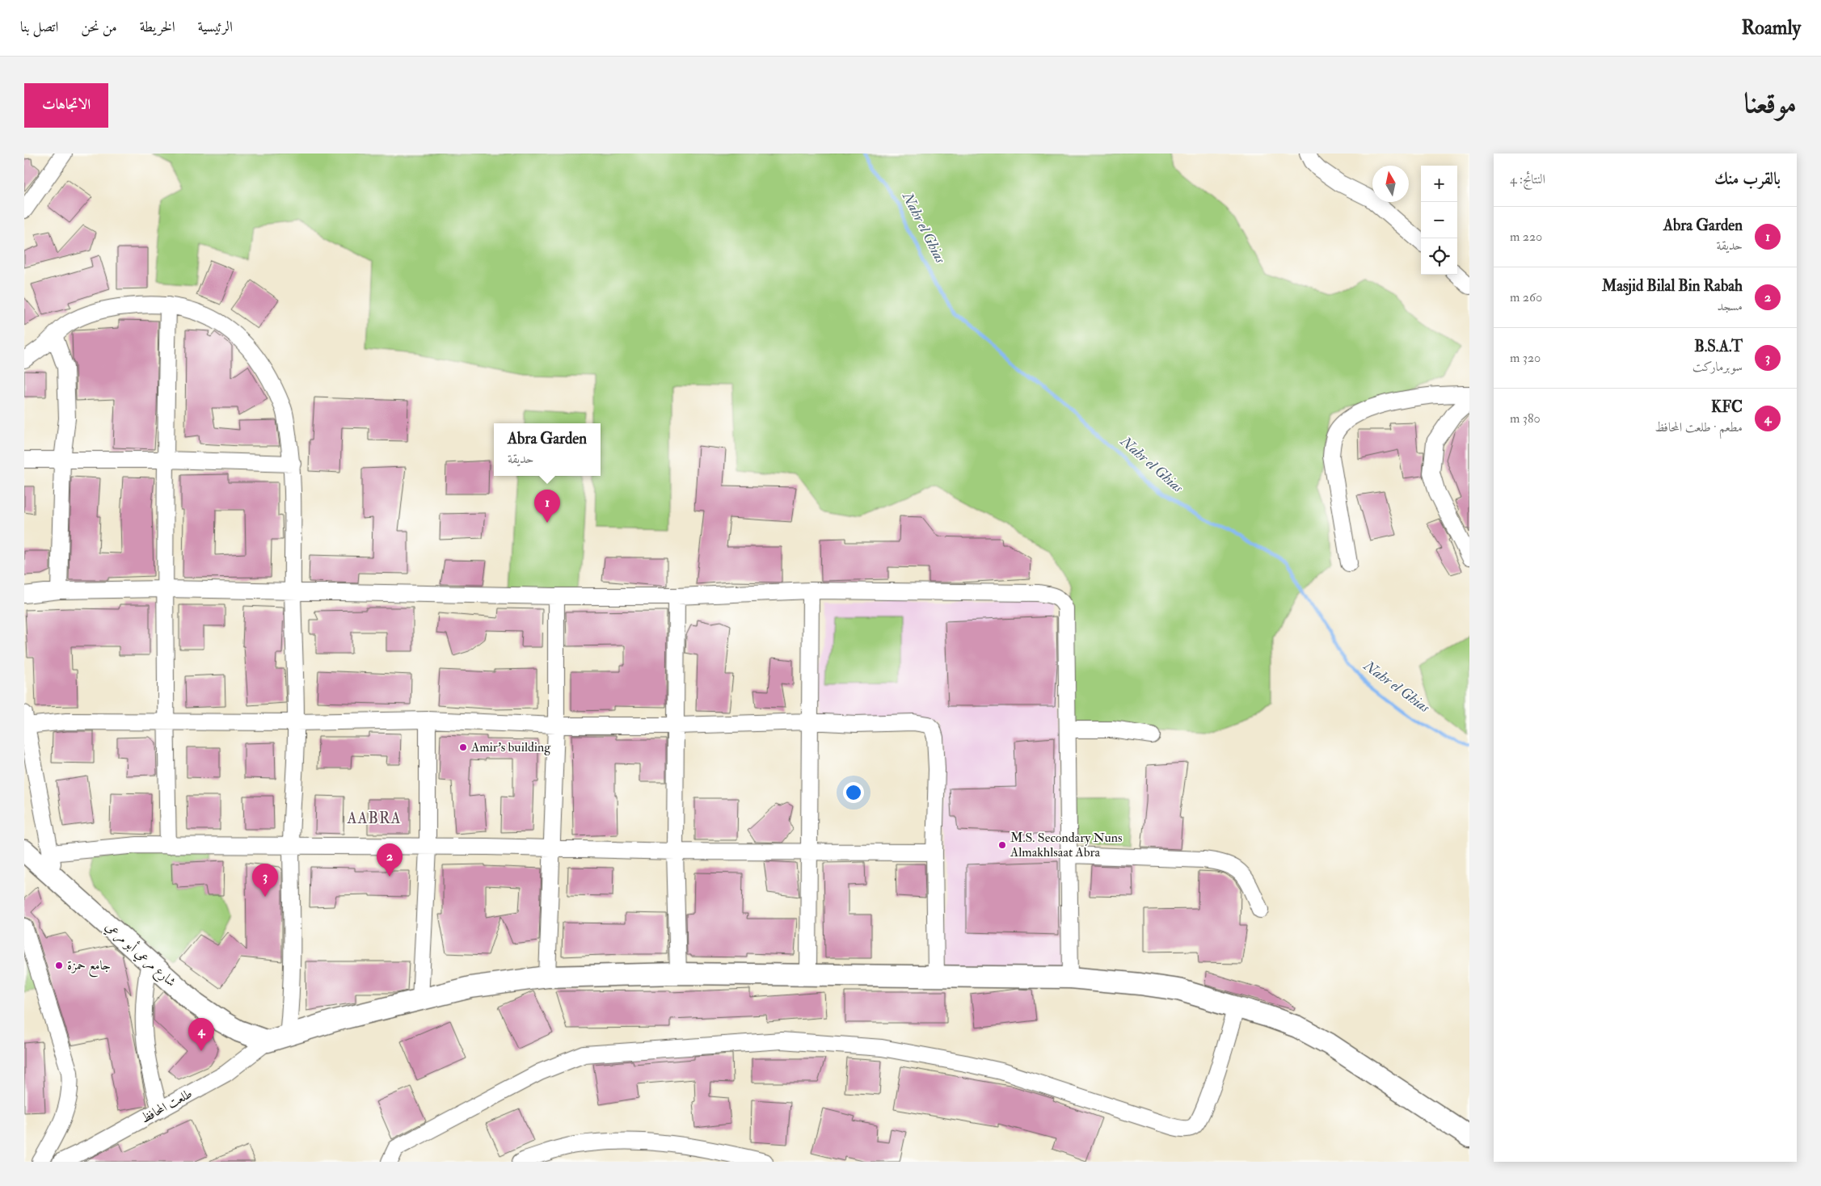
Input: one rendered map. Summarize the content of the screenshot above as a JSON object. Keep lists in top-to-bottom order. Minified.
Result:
{"streets":{"main road":["شارع مرعي أبو مرعي"],"street":["طلعت المحافظ"]},"crossings":[["شارع مرعي أبو مرعي","طلعت المحافظ"]],"districts":["AABRA"],"water":["Nahr el Ghias"],"places":["Amir's building","M.S. Secondary Nuns Almakhlsaat Abra","جامع حمزة"],"north":"top","page":{"header":"Roamly","nav":["الرئيسية","الخريطة","من نحن","اتصل بنا"],"title":"موقعنا","buttons":"الاتجاهات","heading":["بالقرب منك","النتائج: 4"],"map_buttons":["+","−"],"list":[{"mark":"1","name":"Abra Garden","note":"حديقة","value":"220 m"},{"mark":"2","name":"Masjid Bilal Bin Rabah","note":"مسجد","value":"260 m"},{"mark":"3","name":"B.S.A.T","note":"سوبرماركت","value":"320 m"},{"mark":"4","name":"KFC","note":"مطعم · طلعت المحافظ","value":"380 m"}],"popup":["Abra Garden","حديقة"],"pins":["1","2","3","4"]}}
